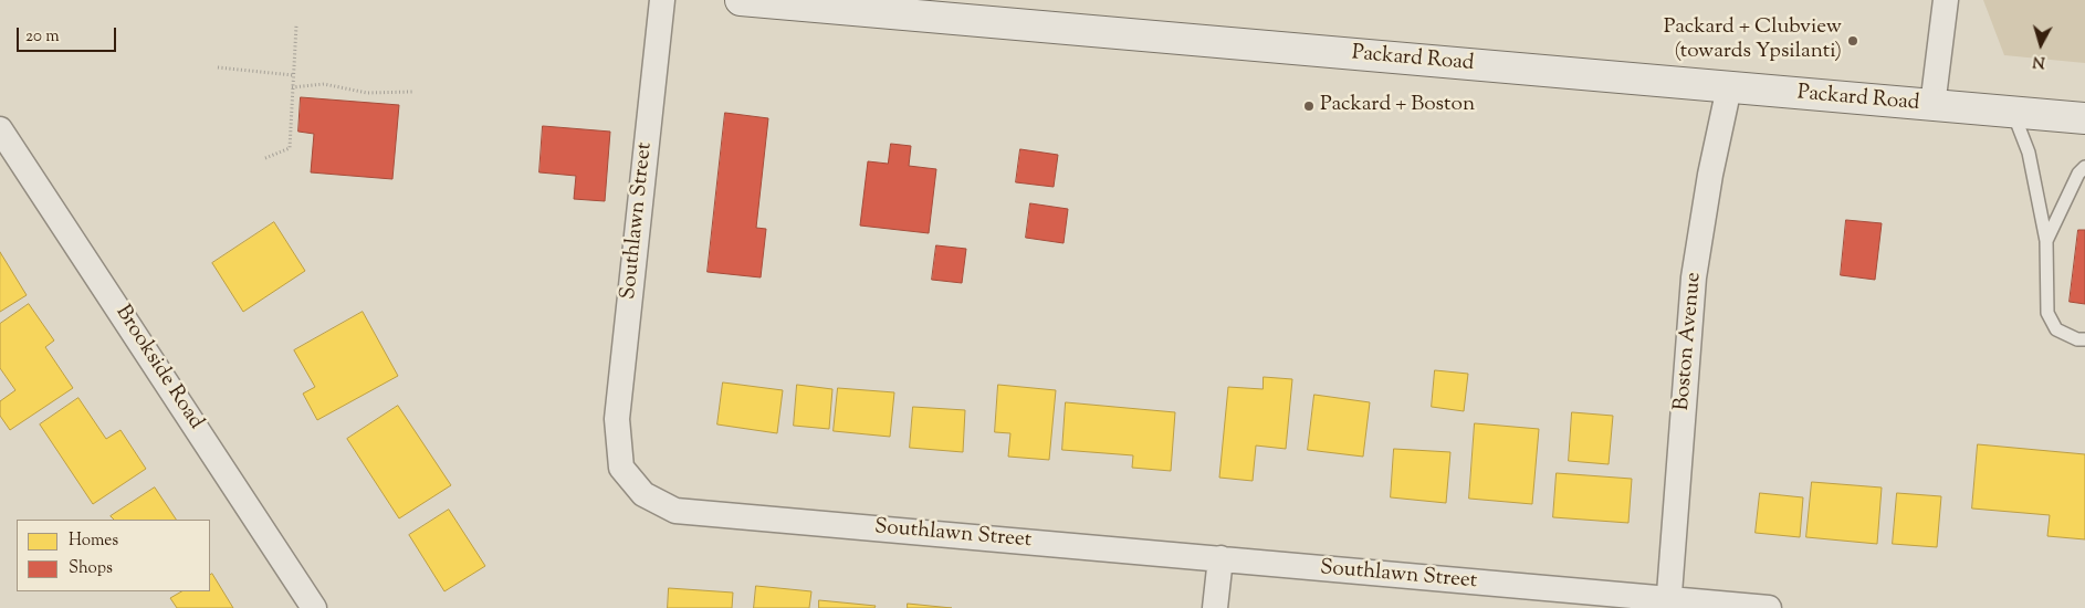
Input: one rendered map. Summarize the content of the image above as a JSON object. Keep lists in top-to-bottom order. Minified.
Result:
{"streets":{"main road":["Packard Road"],"street":["Southlawn Street","Boston Avenue","Brookside Road"]},"crossings":[["Packard Road","Boston Avenue"],["Southlawn Street","Boston Avenue"]],"places":["Packard + Clubview (towards Ypsilanti)","Packard + Boston"],"legend":["Homes","Shops"],"scale_bar":"20 m","north":"bottom"}
